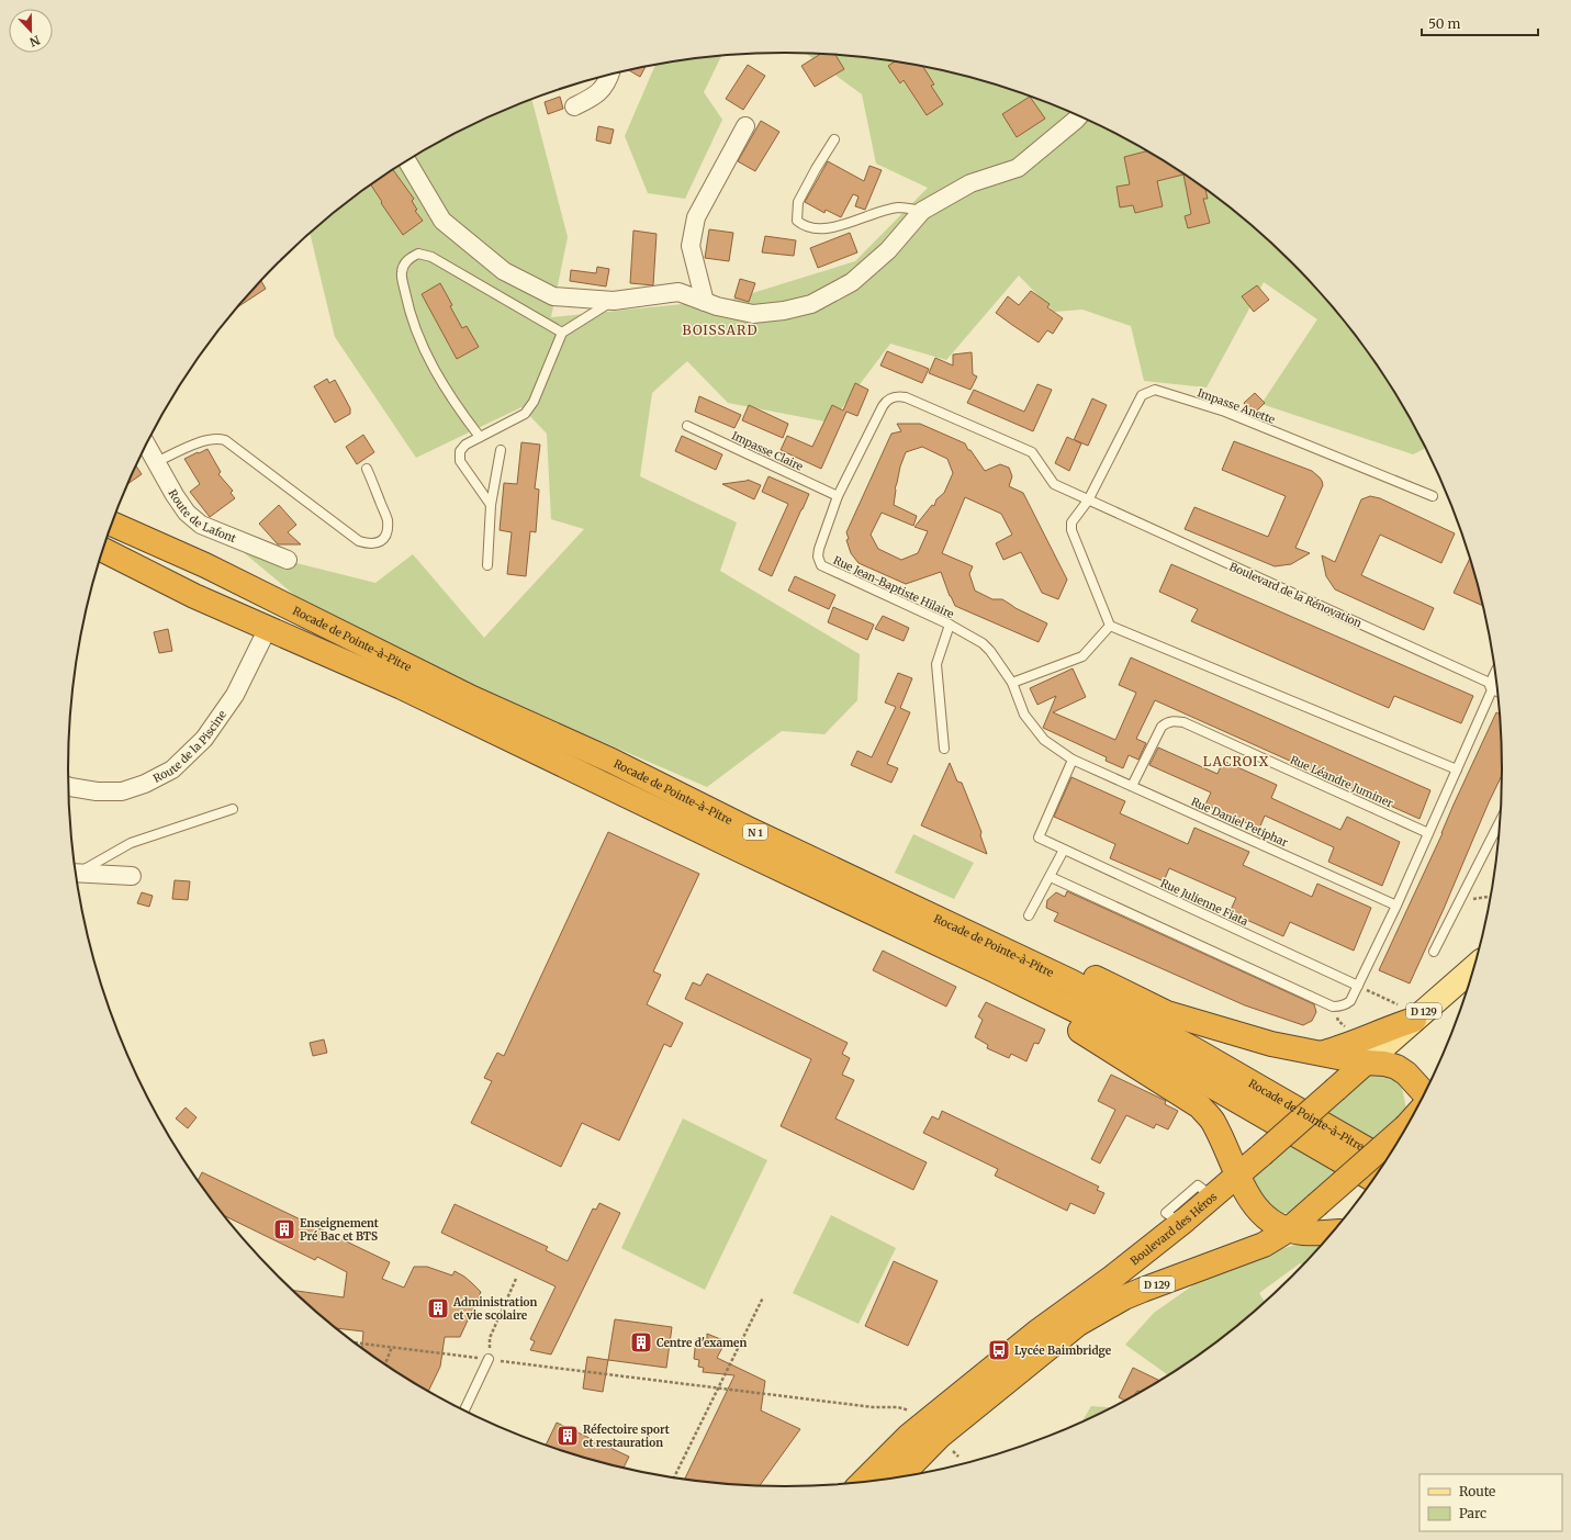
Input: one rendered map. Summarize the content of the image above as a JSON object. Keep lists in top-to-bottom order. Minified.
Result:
{"streets":{"highway":["Rocade de Pointe-à-Pitre","N 1","D 129","Boulevard des Héros"],"street":["Route de Lafont","Route de la Piscine"],"lane":["Impasse Anette","Impasse Claire","Rue Jean-Baptiste Hilaire","Boulevard de la Rénovation","Rue Léandre Juminer","Rue Daniel Petiphar","Rue Julienne Fiata"]},"crossings":[["Impasse Anette","Rue Jean-Baptiste Hilaire"],["Impasse Anette","Boulevard de la Rénovation"],["Impasse Claire","Rue Jean-Baptiste Hilaire"],["Rue Jean-Baptiste Hilaire","Boulevard de la Rénovation"],["Rue Jean-Baptiste Hilaire","Rue Daniel Petiphar"],["Rue Jean-Baptiste Hilaire","Rue Julienne Fiata"],["Rocade de Pointe-à-Pitre","Route de la Piscine"],["Rue Léandre Juminer","Rue Daniel Petiphar"],["Rue Daniel Petiphar","Rue Julienne Fiata"]],"districts":["BOISSARD","LACROIX"],"places":{"building":["Enseignement Pré Bac et BTS","Administration et vie scolaire","Centre d'examen","Réfectoire sport et restauration"],"bus stop":["Lycée Baimbridge"]},"legend":["Route","Parc"],"scale_bar":"50 m","north":"bottom"}
